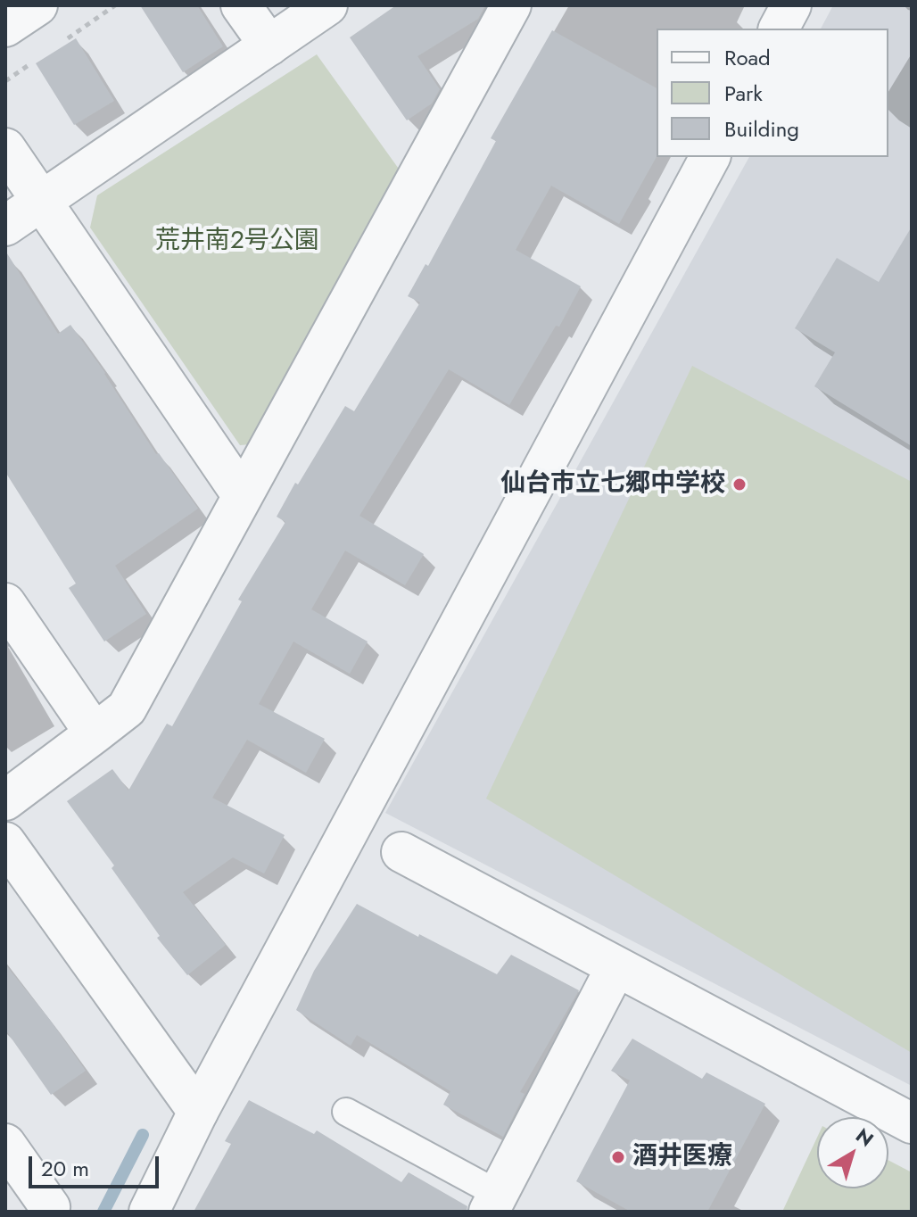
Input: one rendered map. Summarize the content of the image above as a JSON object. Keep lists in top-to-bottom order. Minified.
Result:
{"parks":["荒井南2号公園"],"places":["仙台市立七郷中学校","酒井医療"],"legend":["Road","Park","Building"],"scale_bar":"20 m","north":"top right"}
